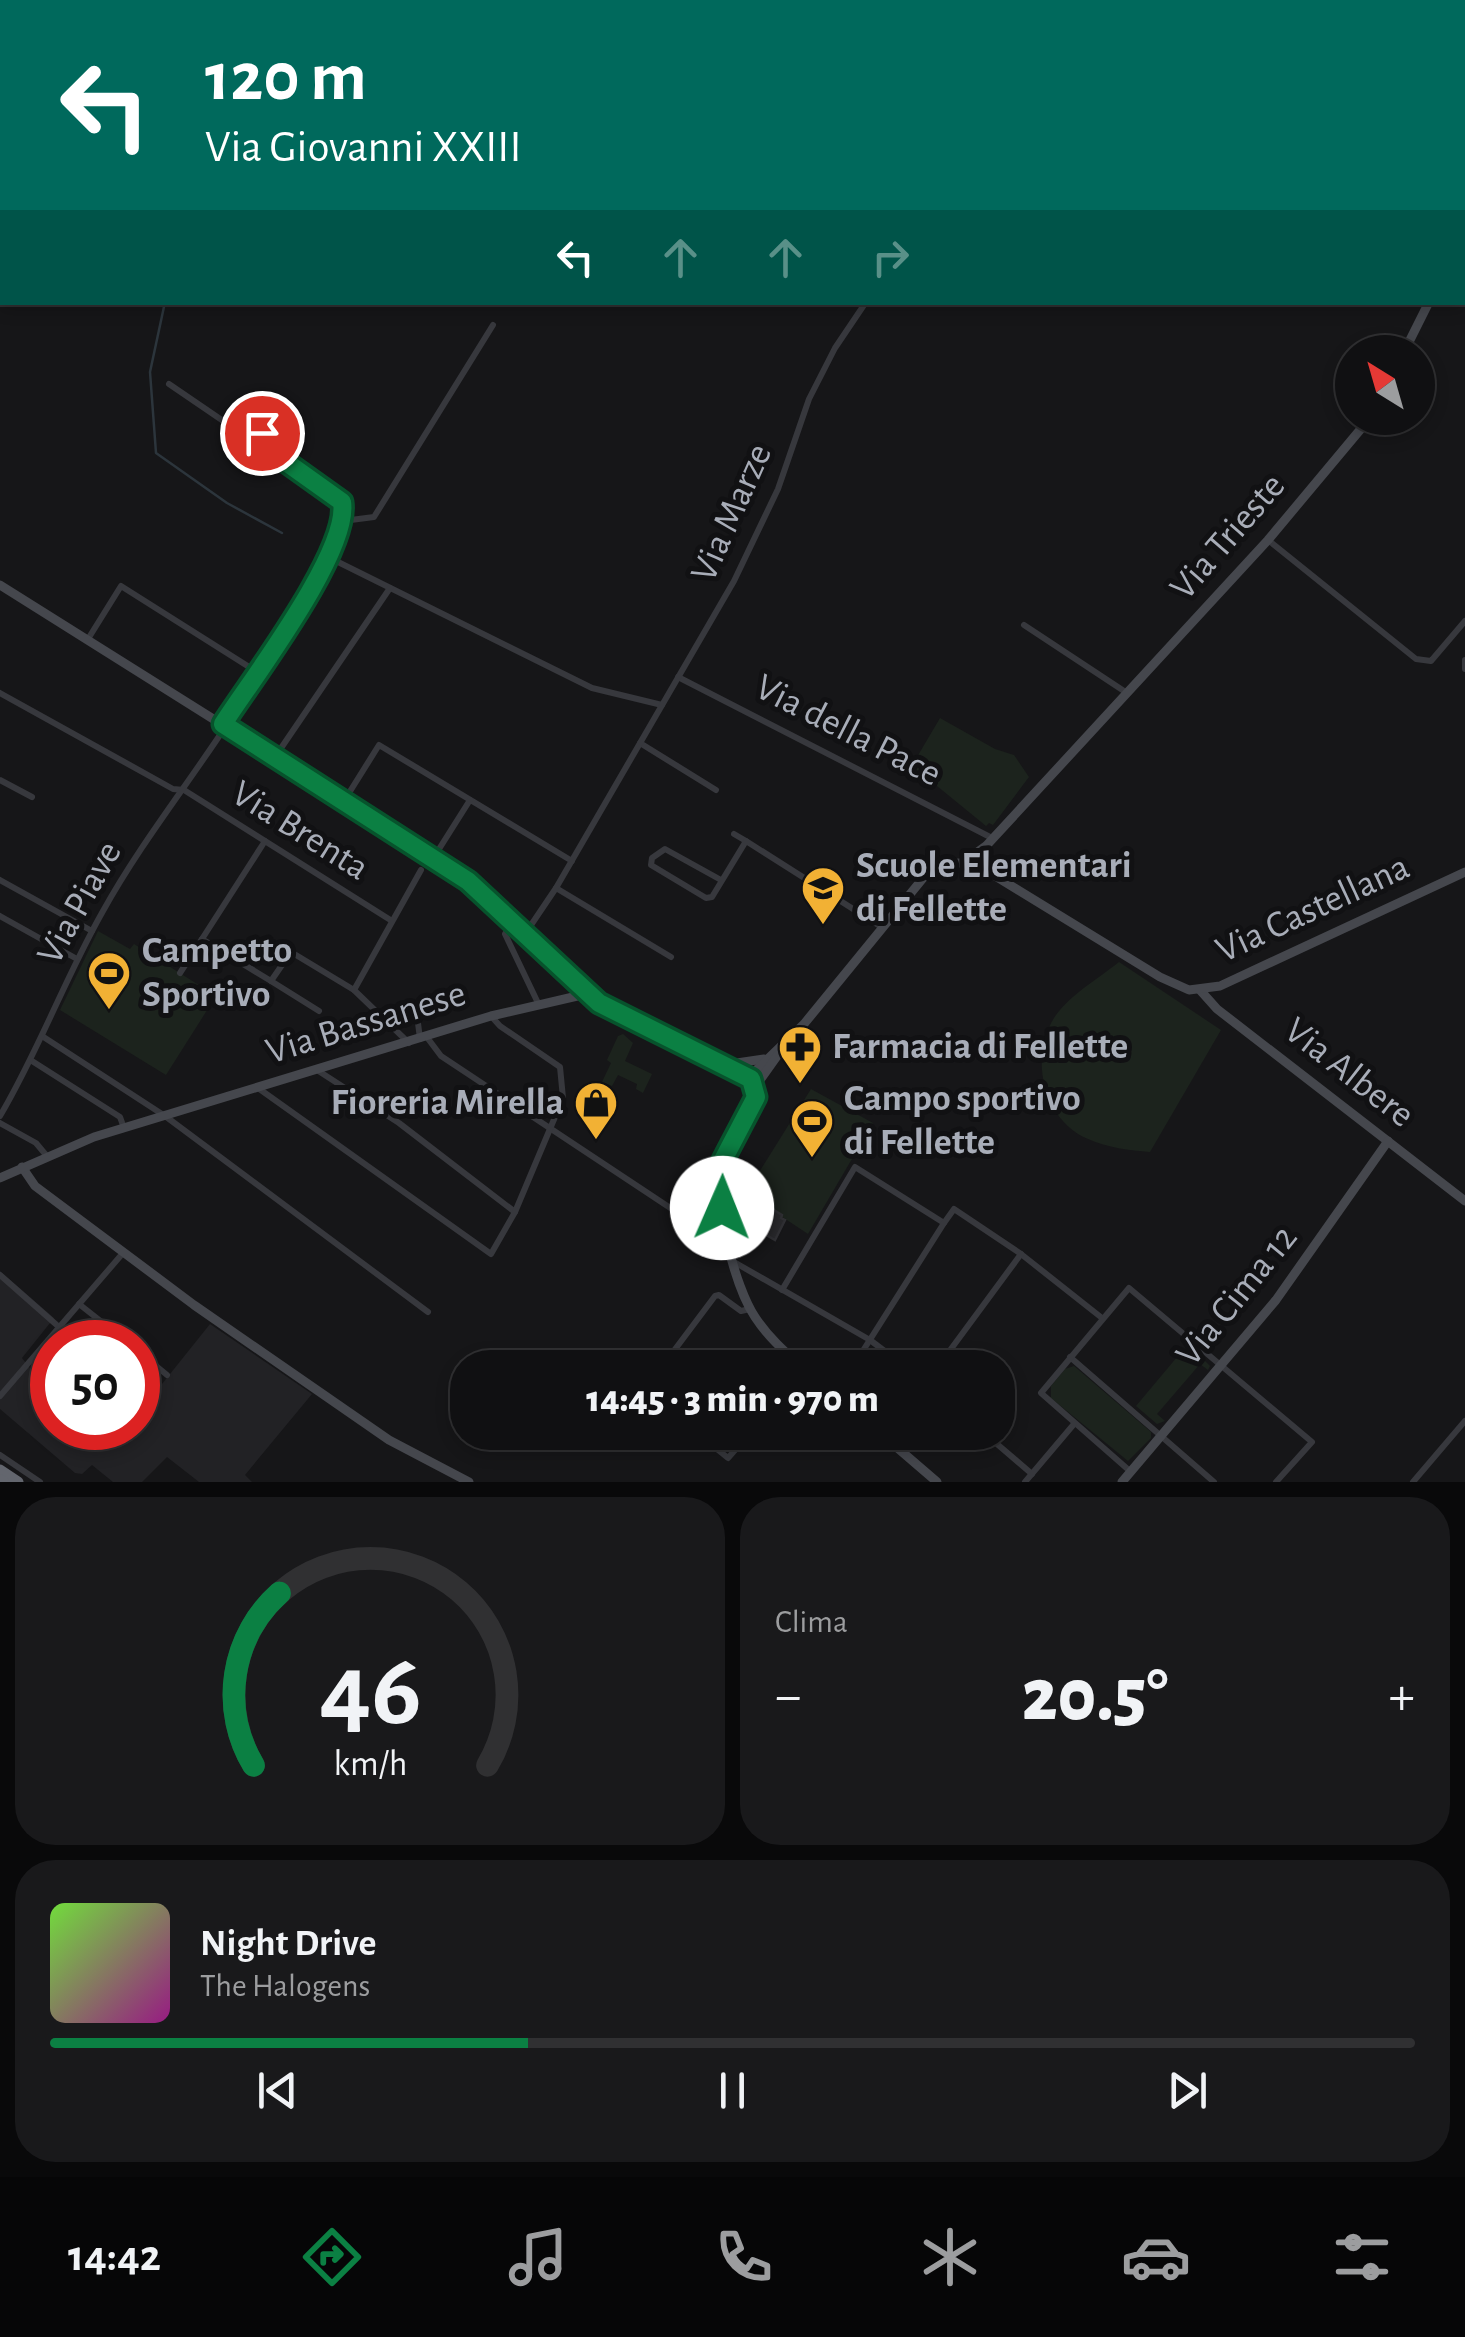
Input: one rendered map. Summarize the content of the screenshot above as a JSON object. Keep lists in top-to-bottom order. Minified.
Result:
{"streets":{"street":["Via Marze","Via Trieste","Via della Pace","Via Brenta","Via Piave","Via Castellana","Via Bassanese","Via Albere","Via Cima 12"]},"crossings":[["Via Marze","Via della Pace"],["Via Trieste","Via della Pace"],["Via Brenta","Via Piave"],["Via Castellana","Via Albere"],["Via Albere","Via Cima 12"]],"places":{"school or university":["Scuole Elementari di Fellette"],"sports":["Campetto Sportivo","Campo sportivo di Fellette"],"pharmacy":["Farmacia di Fellette"],"shop":["Fioreria Mirella"]},"north":"top left","page":{"turn":["120 m","Via Giovanni XXIII"],"limit":"50","trip":"14:45 · 3 min · 970 m","tile":"Clima","heat":["−","20.5°","+"],"song":["Night Drive","The Halogens"],"tabs":"14:42","gauge":["46","km/h"]}}
